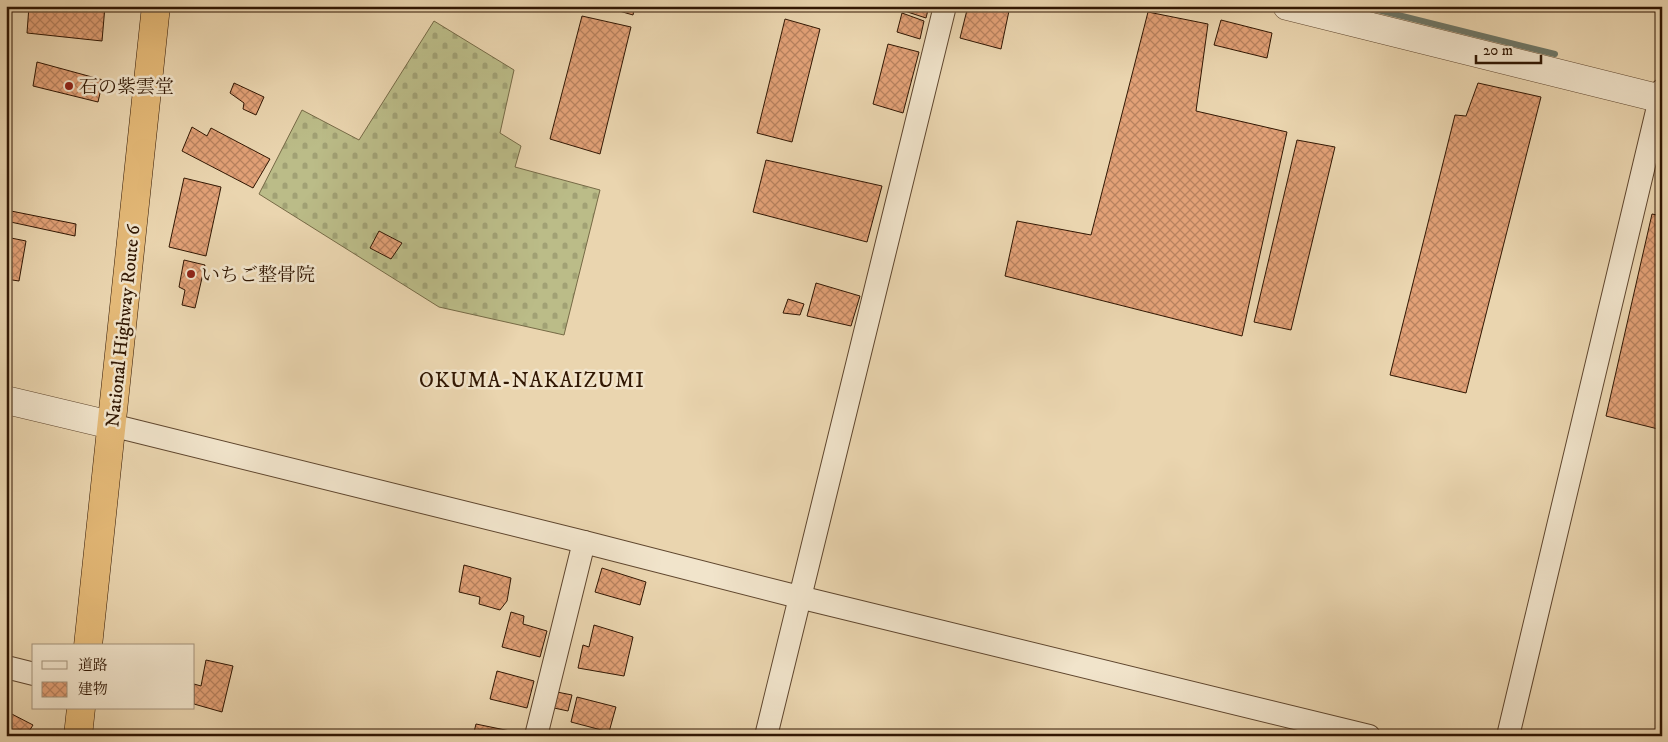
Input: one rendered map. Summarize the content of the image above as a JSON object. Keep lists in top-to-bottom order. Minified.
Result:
{"streets":{"highway":["National Highway Route 6"]},"districts":["OKUMA-NAKAIZUMI"],"places":["石の紫雲堂","いちご整骨院"],"legend":["道路","建物"],"scale_bar":"20 m"}
